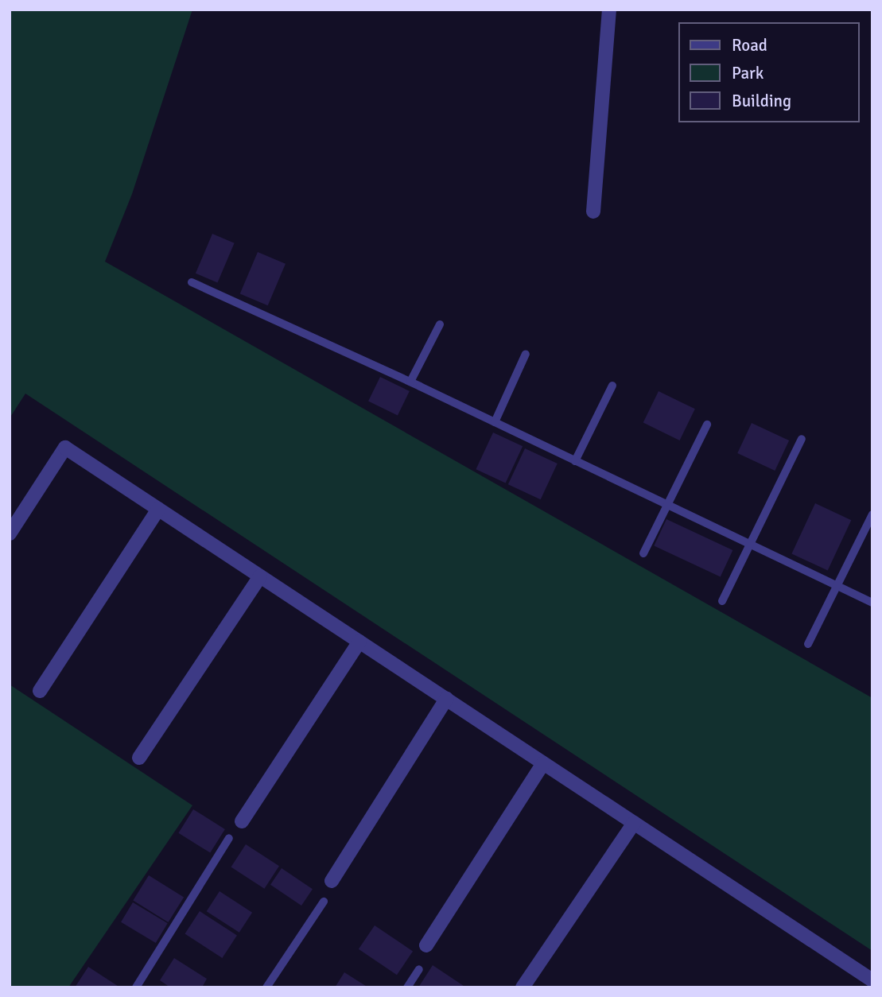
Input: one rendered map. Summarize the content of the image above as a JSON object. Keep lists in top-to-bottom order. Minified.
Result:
{"legend":["Road","Park","Building"]}
